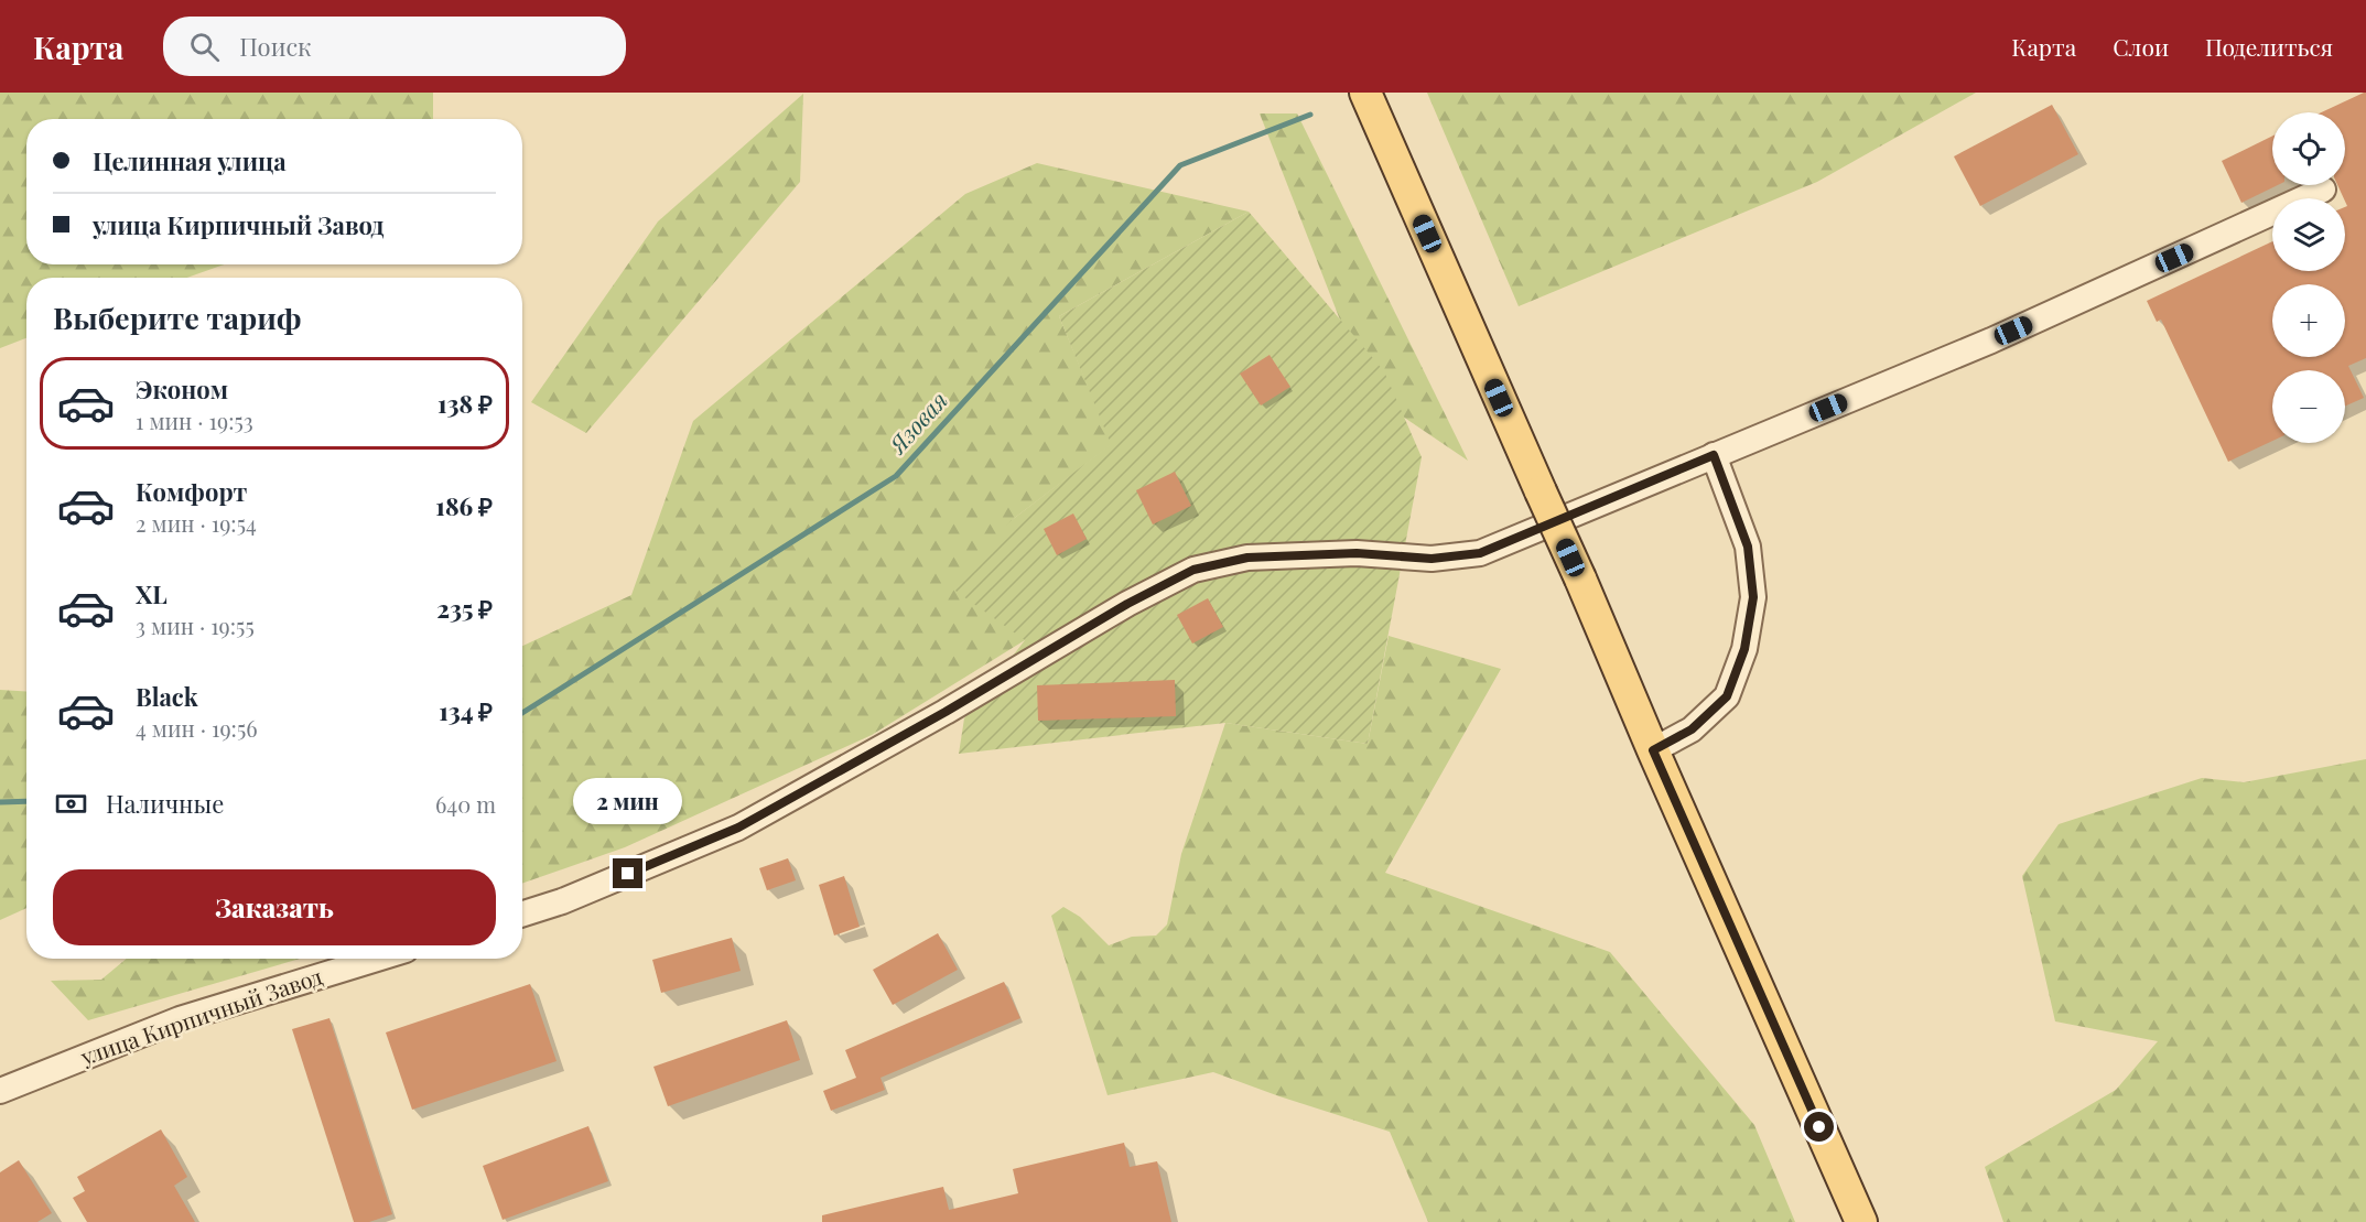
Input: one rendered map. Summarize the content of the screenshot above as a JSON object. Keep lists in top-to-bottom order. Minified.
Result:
{"streets":{"street":["улица Кирпичный Завод"]},"water":["Язовая"],"page":{"header":"Карта","search":"Поиск","nav":["Карта","Слои","Поделиться"],"map_buttons":["+","−"],"banner":["Целинная улица","улица Кирпичный Завод"],"heading":"Выберите тариф","list":[{"name":"Эконом","note":"1 мин · 19:53","value":"138 ₽"},{"name":"Комфорт","note":"2 мин · 19:54","value":"186 ₽"},{"name":"XL","note":"3 мин · 19:55","value":"235 ₽"},{"name":"Black","note":"4 мин · 19:56","value":"134 ₽"}],"pay":["Наличные","640 m"],"bubble":"2 мин","buttons":"Заказать"}}
